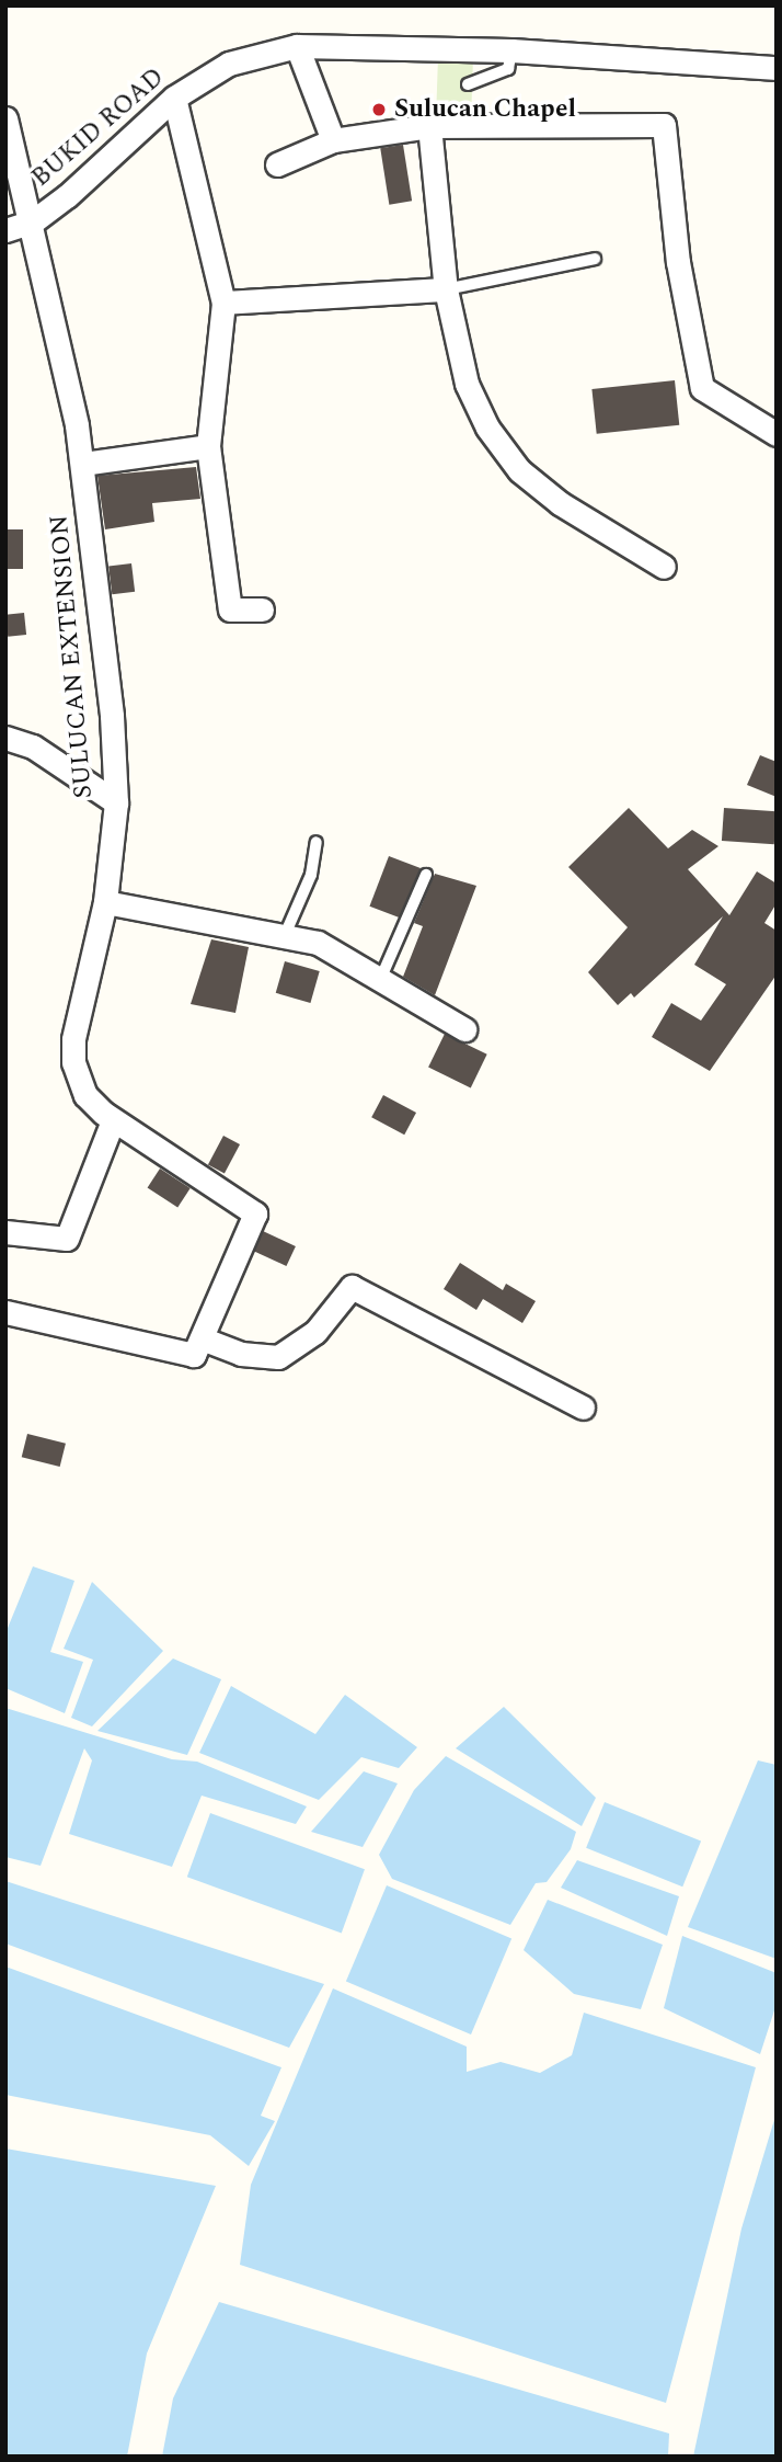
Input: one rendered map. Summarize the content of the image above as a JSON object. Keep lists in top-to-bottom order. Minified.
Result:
{"streets":{"street":["BUKID ROAD","SULUCAN EXTENSION"]},"crossings":[["BUKID ROAD","SULUCAN EXTENSION"]],"places":["Sulucan Chapel"]}
